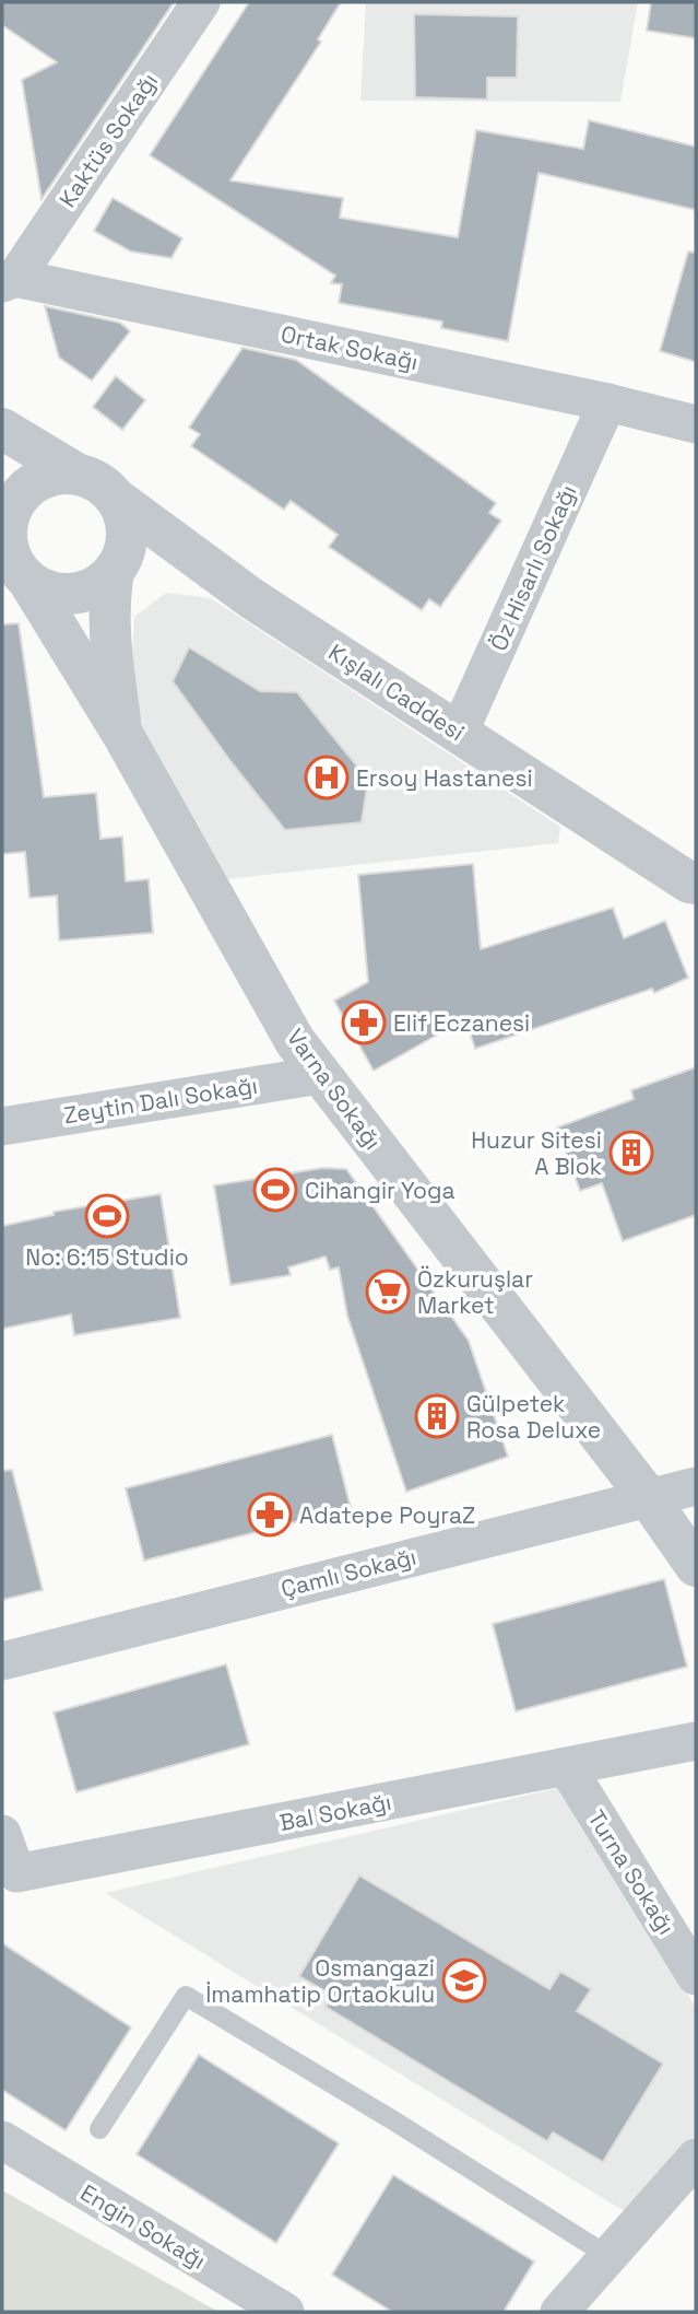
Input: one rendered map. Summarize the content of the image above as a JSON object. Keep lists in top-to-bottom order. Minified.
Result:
{"streets":{"street":["Kaktüs Sokağı","Ortak Sokağı","Öz Hisarlı Sokağı","Kışlalı Caddesi","Varna Sokağı","Zeytin Dalı Sokağı","Çamlı Sokağı","Bal Sokağı","Turna Sokağı","Engin Sokağı"]},"crossings":[["Kaktüs Sokağı","Ortak Sokağı"],["Ortak Sokağı","Öz Hisarlı Sokağı"],["Öz Hisarlı Sokağı","Kışlalı Caddesi"],["Kışlalı Caddesi","Varna Sokağı"],["Varna Sokağı","Zeytin Dalı Sokağı"],["Varna Sokağı","Çamlı Sokağı"],["Bal Sokağı","Turna Sokağı"]],"places":{"hospital":["Ersoy Hastanesi"],"pharmacy":["Elif Eczanesi","Adatepe PoyraZ"],"building":["Huzur Sitesi A Blok","Gülpetek Rosa Deluxe"],"sports":["Cihangir Yoga","No: 6:15 Studio"],"supermarket":["Özkuruşlar Market"],"school or university":["Osmangazi İmamhatip Ortaokulu"]}}
